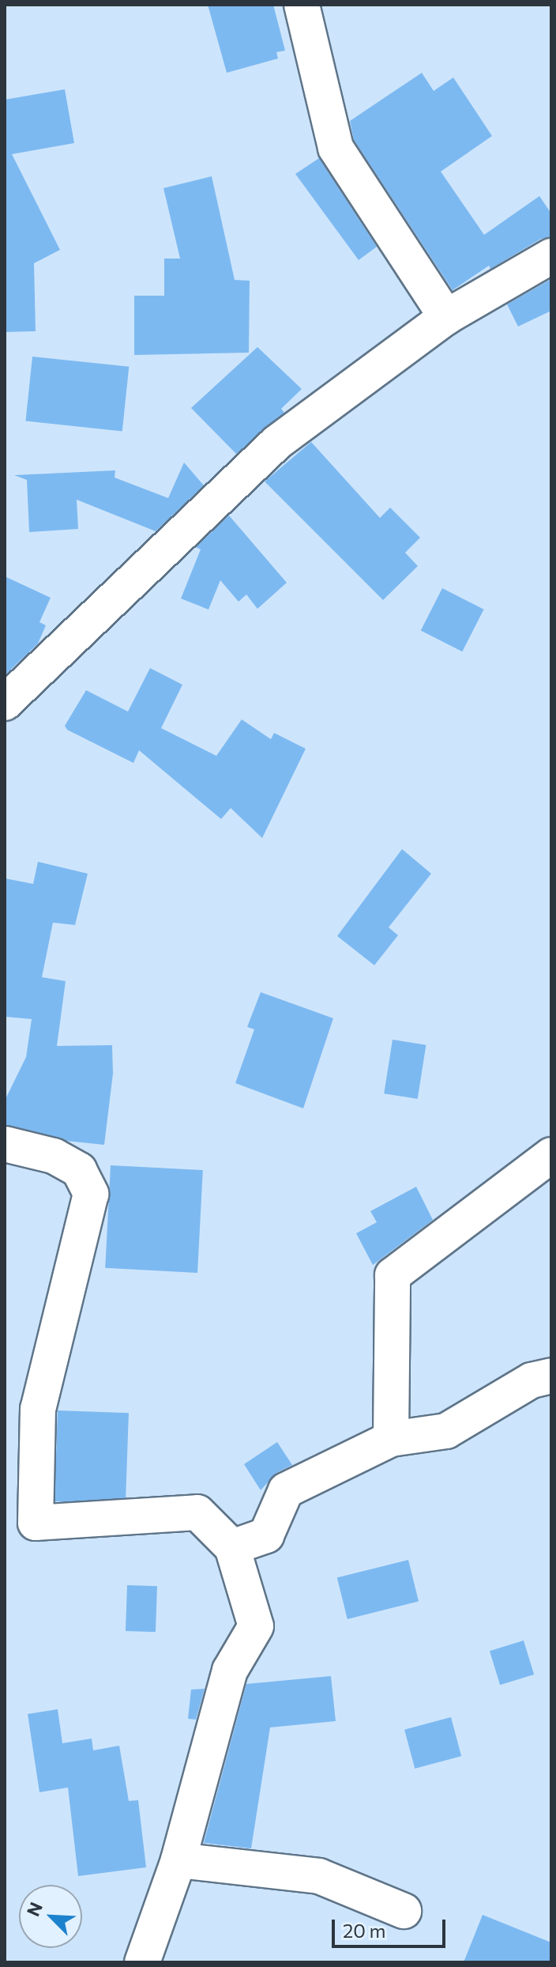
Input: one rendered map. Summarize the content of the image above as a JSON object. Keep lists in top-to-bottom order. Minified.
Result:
{"scale_bar":"20 m","north":"top left"}
